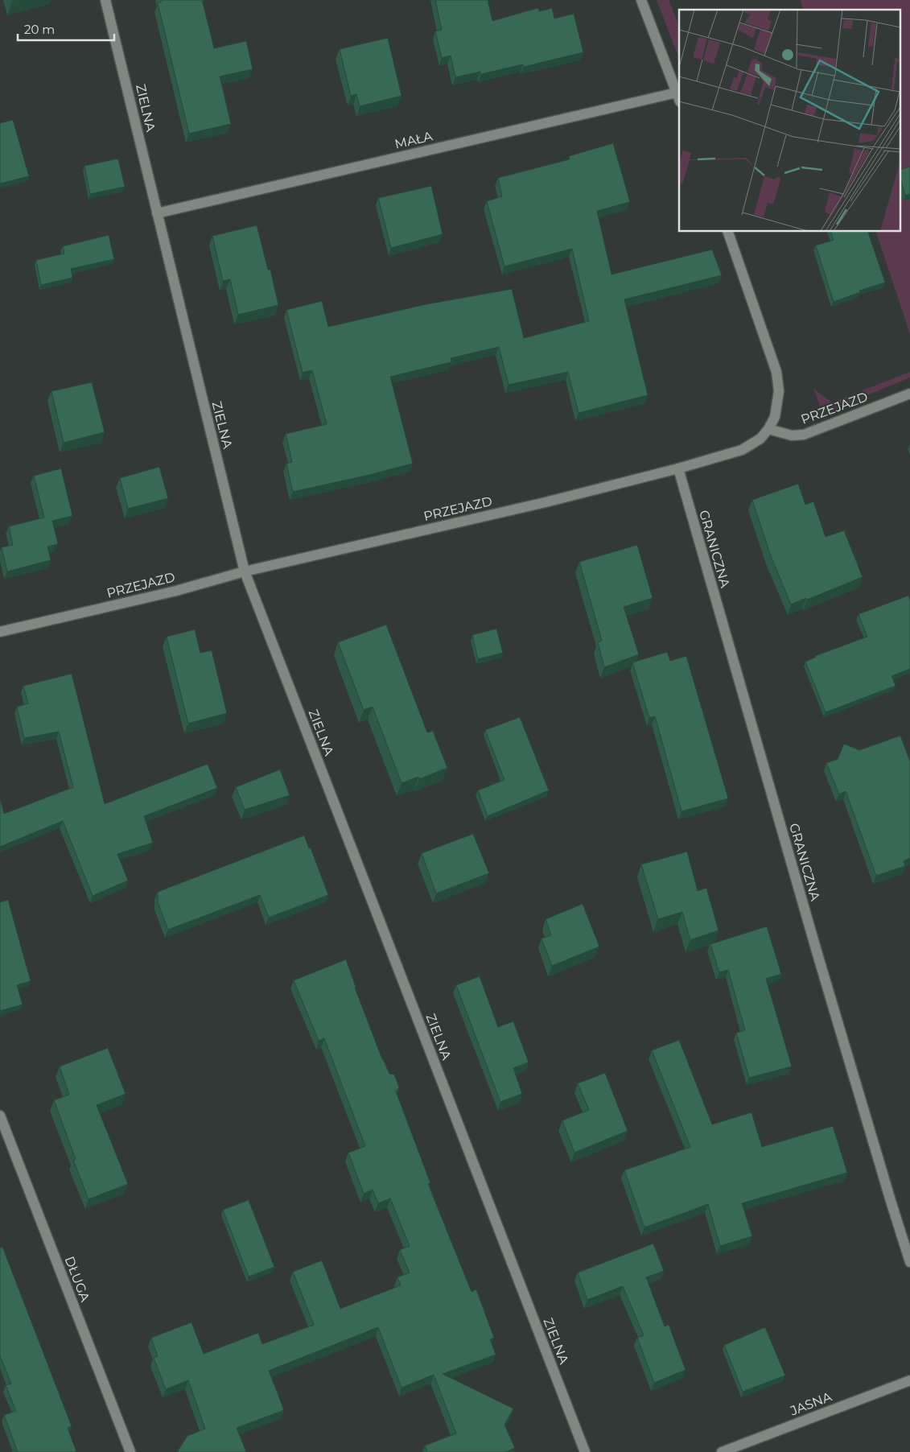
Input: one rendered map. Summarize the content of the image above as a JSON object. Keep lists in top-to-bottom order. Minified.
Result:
{"streets":{"street":["ZIELNA","MAŁA","PRZEJAZD","GRANICZNA","DŁUGA","JASNA"]},"crossings":[["ZIELNA","MAŁA"],["ZIELNA","PRZEJAZD"],["PRZEJAZD","GRANICZNA"]],"scale_bar":"20 m"}
